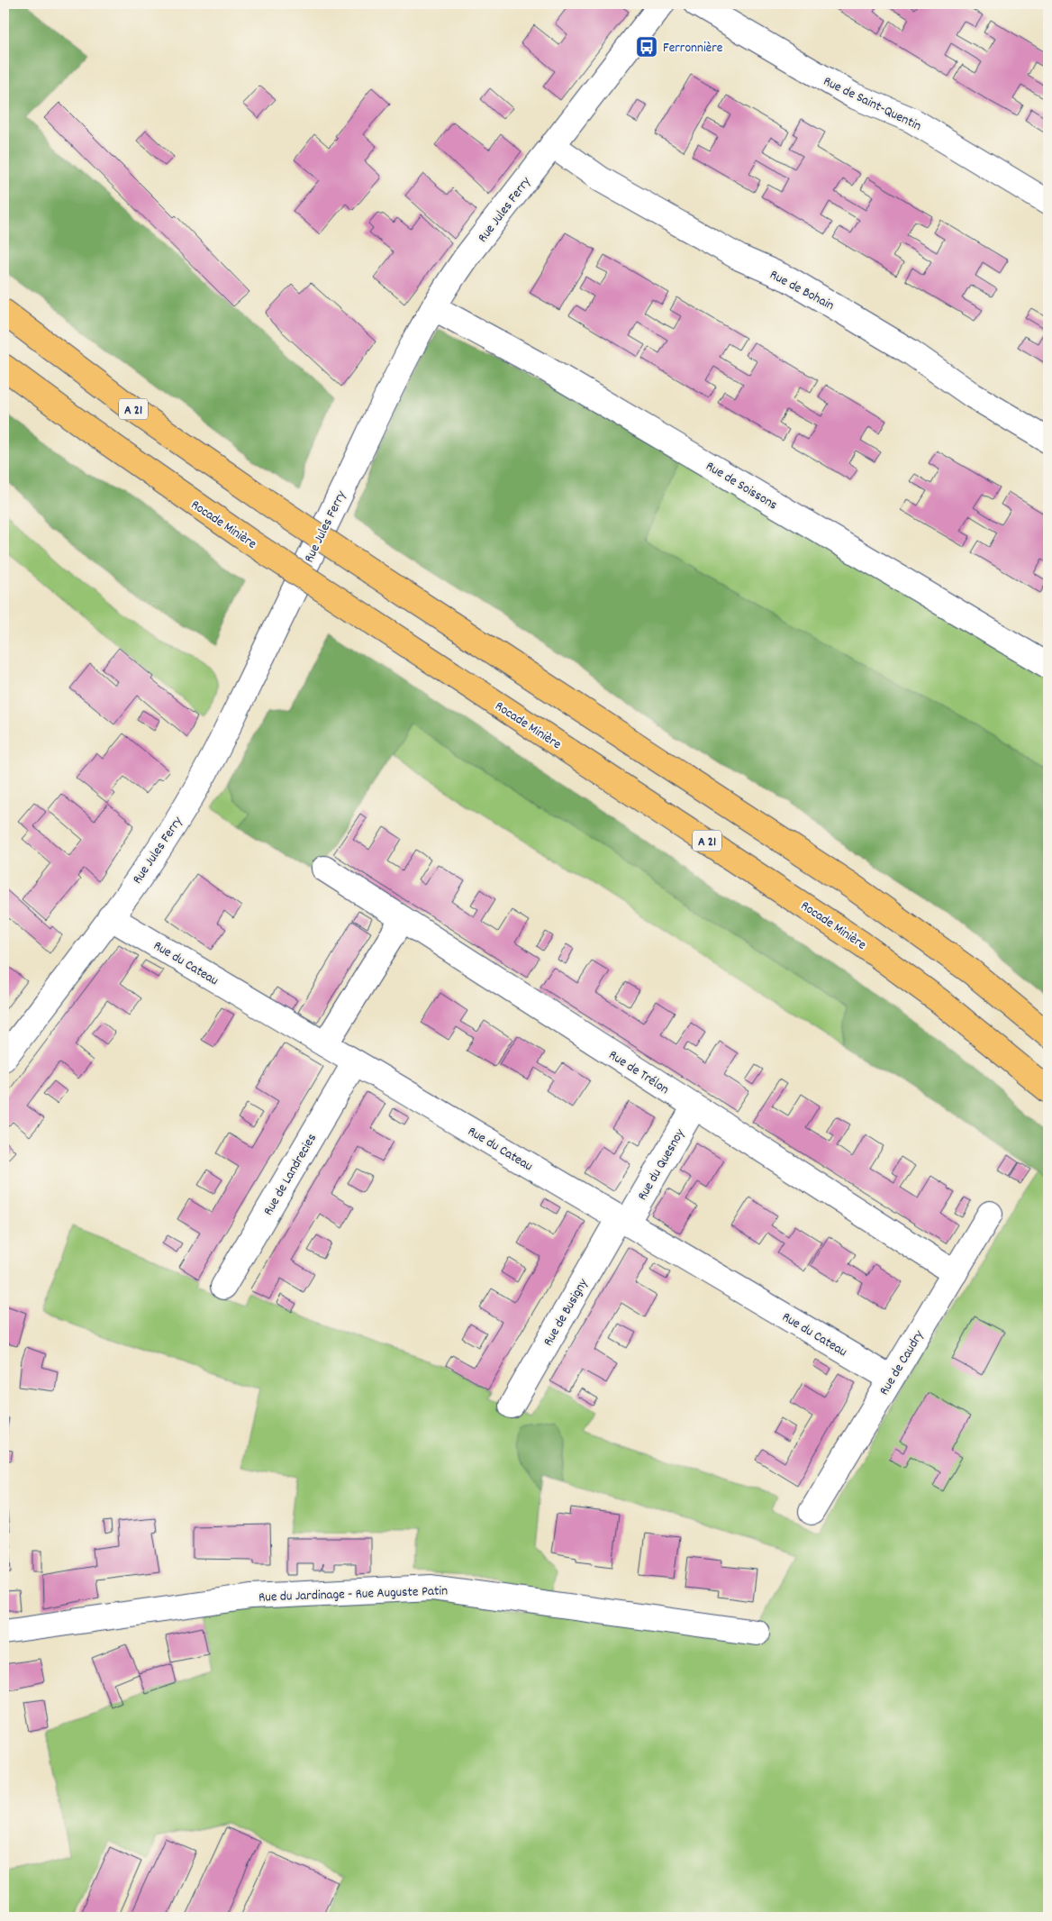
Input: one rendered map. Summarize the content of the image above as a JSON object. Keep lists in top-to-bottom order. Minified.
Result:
{"streets":{"highway":["A 21","Rocade Minière"],"street":["Rue de Saint-Quentin","Rue Jules Ferry","Rue de Bohain","Rue de Soissons","Rue du Cateau","Rue de Trélon","Rue du Quesnoy","Rue de Landrecies","Rue de Busigny","Rue de Caudry","Rue du Jardinage - Rue Auguste Patin"]},"crossings":[["Rue Jules Ferry","Rue de Bohain"],["Rue Jules Ferry","Rue de Soissons"],["Rue Jules Ferry","Rue du Cateau"],["Rue du Cateau","Rue du Quesnoy"],["Rue du Cateau","Rue de Landrecies"],["Rue du Cateau","Rue de Busigny"],["Rue du Cateau","Rue de Caudry"],["Rue de Trélon","Rue du Quesnoy"],["Rue de Trélon","Rue de Caudry"],["Rue du Quesnoy","Rue de Busigny"]],"places":{"bus stop":["Ferronnière"]}}
